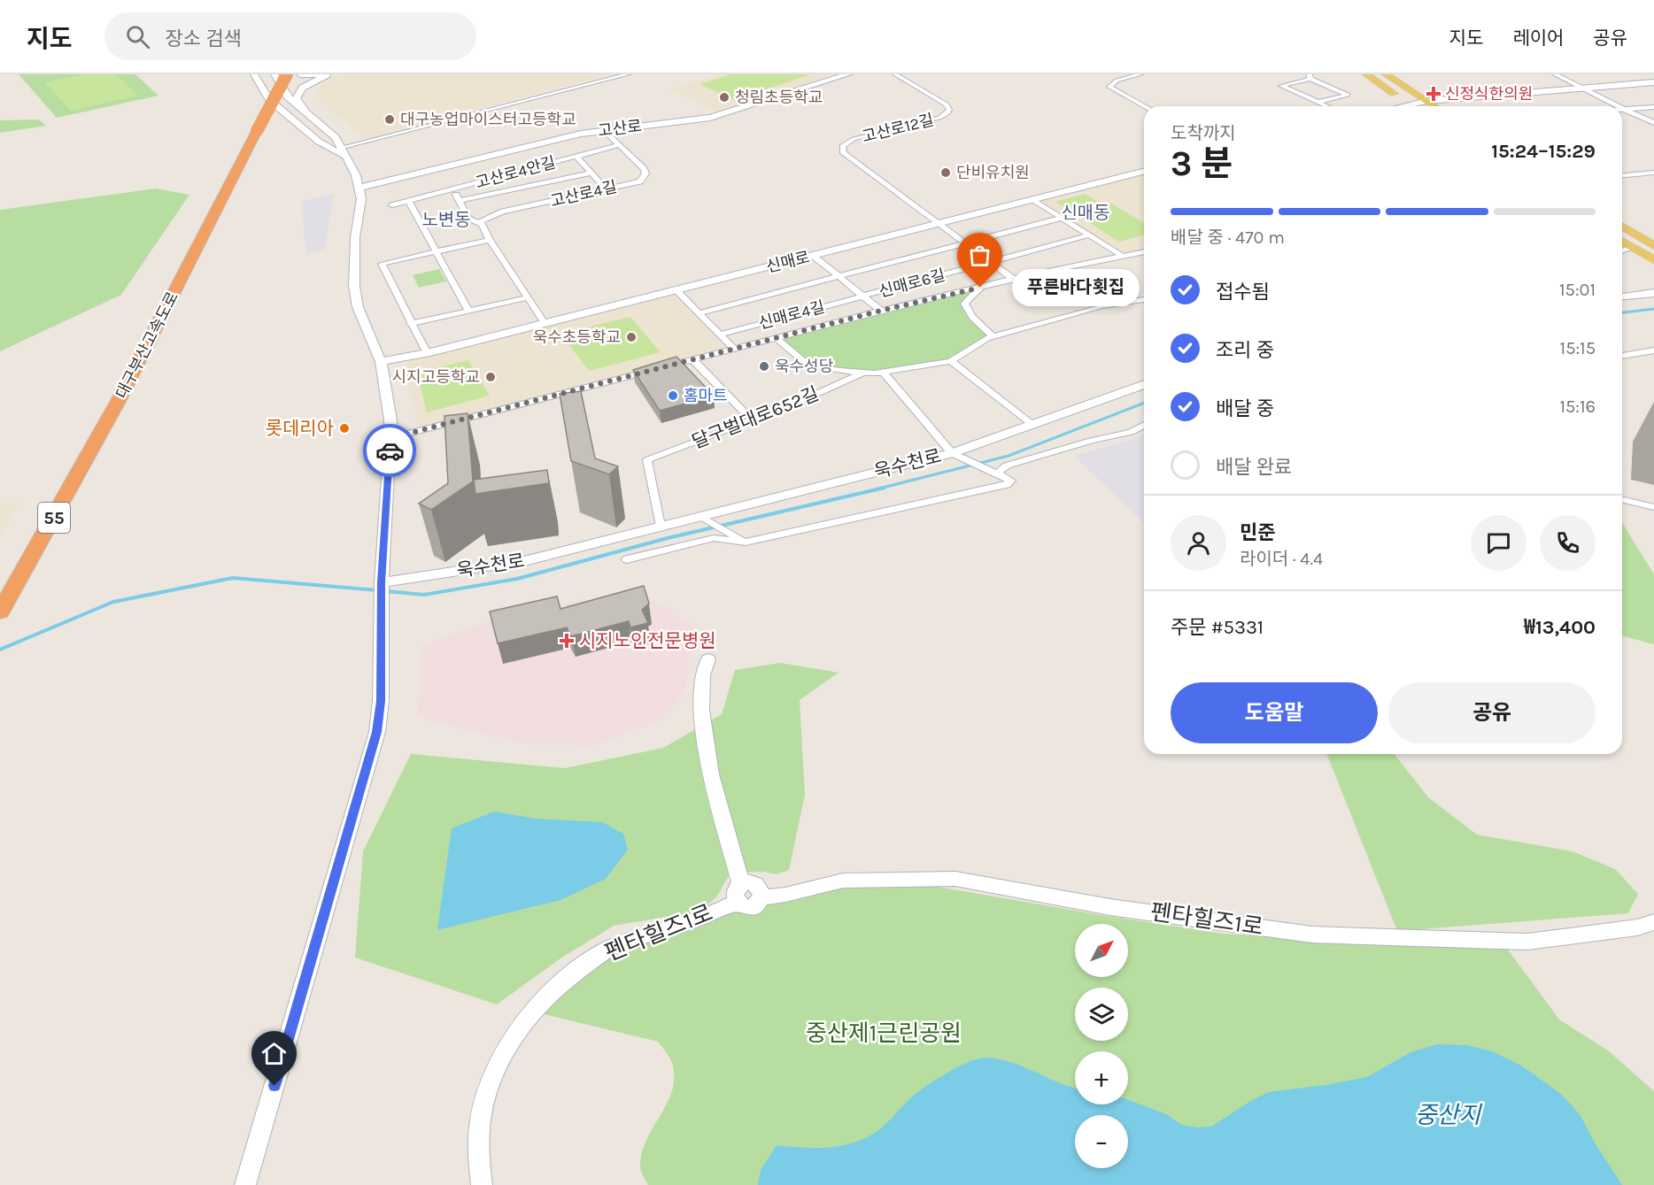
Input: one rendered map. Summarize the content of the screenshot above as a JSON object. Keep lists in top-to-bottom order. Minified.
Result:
{"streets":{"highway":["대구부산고속도로","55"],"main road":["고산로","신매로","욱수천로","펜타힐즈1로"],"street":["고산로12길","고산로4안길","고산로4길","신매로6길","신매로4길","달구벌대로652길"]},"crossings":[["고산로","고산로4길"],["고산로12길","신매로"],["고산로4안길","고산로4길"],["신매로","신매로4길"],["신매로6길","신매로4길"],["달구벌대로652길","욱수천로"]],"districts":["신매동","노변동"],"water":["중산지"],"parks":["중산제1근린공원"],"places":{"health":["신정식한의원","시지노인전문병원"],"other":["청림초등학교","대구농업마이스터고등학교","단비유치원","푸른바다횟집","욱수초등학교","욱수성당","시지고등학교","홈마트","롯데리아"]},"north":"top right","page":{"header":"지도","search":"장소 검색","nav":["지도","레이어","공유"],"heading":["3 분","도착까지","15:24–15:29"],"panel":["민준","라이더 · 4.4","주문 #5331","₩13,400"],"bar":"배달 중 · 470 m","list":[["접수됨","15:01"],["조리 중","15:15"],["배달 중","15:16"],"배달 완료"],"bubble":"푸른바다횟집","buttons":["도움말","공유"],"map_buttons":["+","−"]}}
